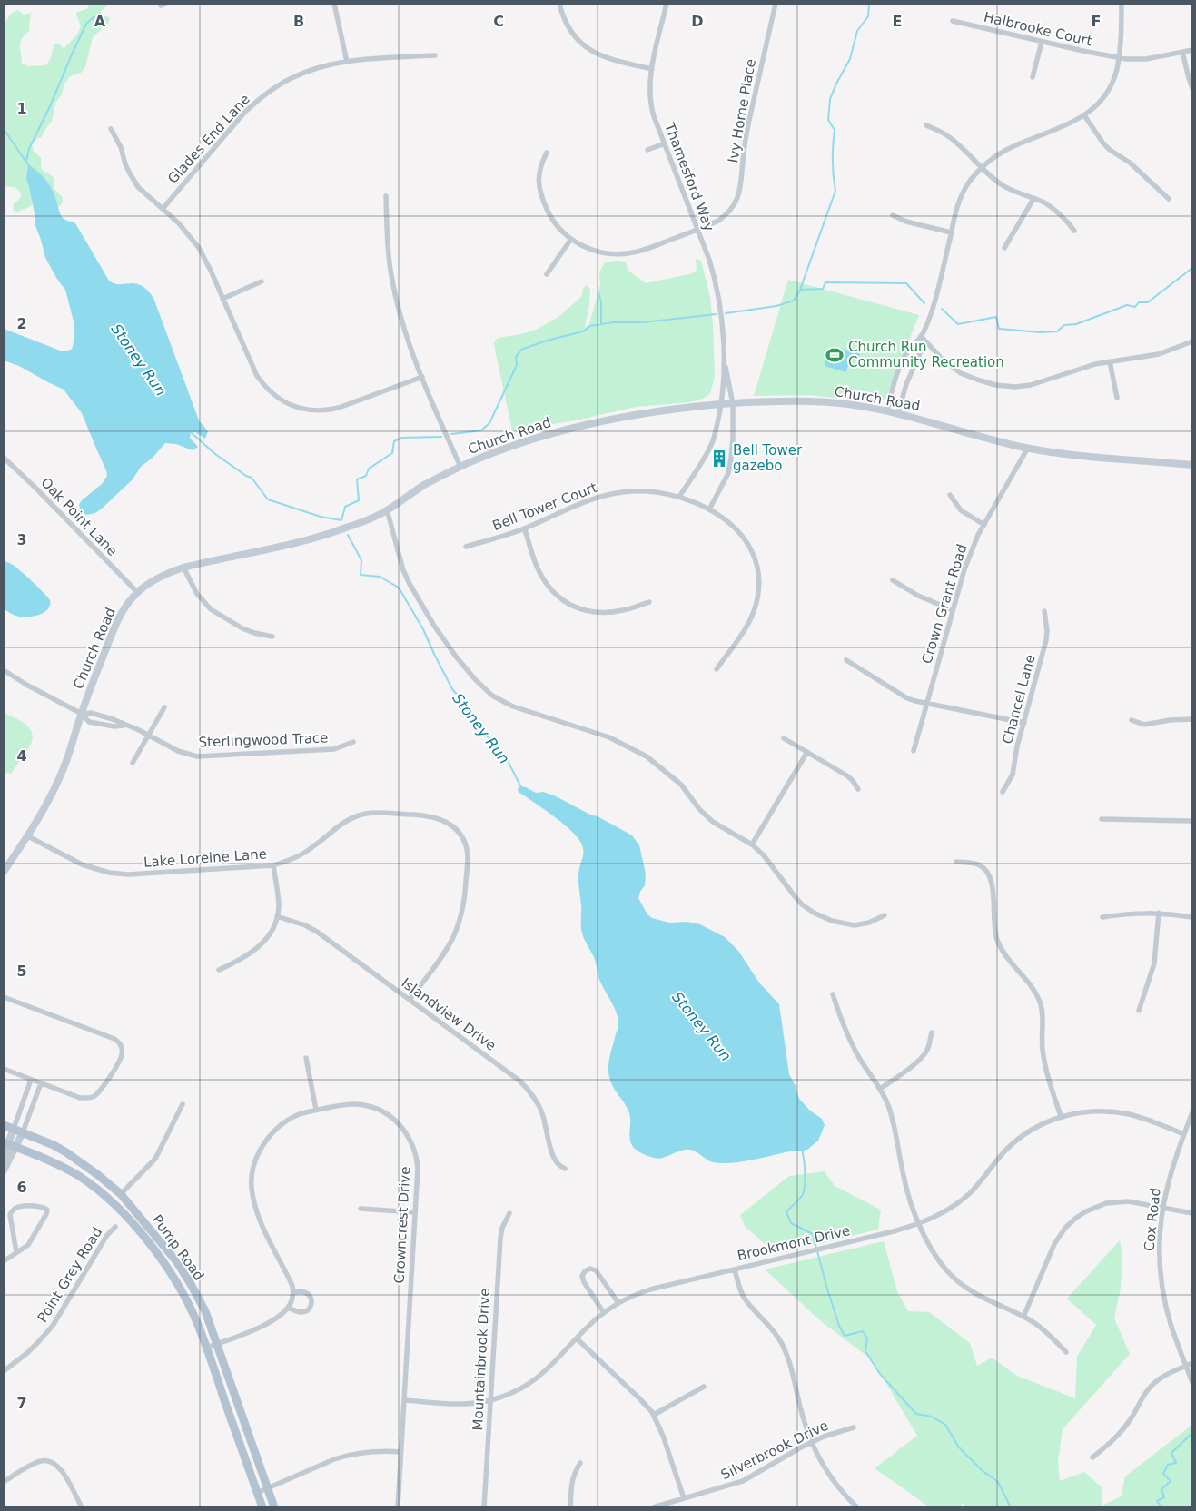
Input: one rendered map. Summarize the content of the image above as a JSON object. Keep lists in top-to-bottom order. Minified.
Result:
{"streets":{"main road":["Church Road","Pump Road"],"street":["Halbrooke Court","Ivy Home Place","Glades End Lane","Thamesford Way","Bell Tower Court","Oak Point Lane","Crown Grant Road","Chancel Lane","Sterlingwood Trace","Lake Loreine Lane","Islandview Drive","Cox Road","Crowncrest Drive","Brookmont Drive","Point Grey Road","Mountainbrook Drive","Silverbrook Drive"]},"crossings":[["Ivy Home Place","Thamesford Way"],["Thamesford Way","Church Road"],["Thamesford Way","Bell Tower Court"],["Church Road","Oak Point Lane"],["Church Road","Crown Grant Road"],["Church Road","Sterlingwood Trace"],["Church Road","Lake Loreine Lane"],["Lake Loreine Lane","Islandview Drive"],["Cox Road","Brookmont Drive"],["Crowncrest Drive","Brookmont Drive"],["Brookmont Drive","Mountainbrook Drive"]],"water":["Stoney Run"],"places":{"sports":["Church Run Community Recreation"],"building":["Bell Tower gazebo"]},"grid":{"columns":["A","B","C","D","E","F"],"rows":["1","2","3","4","5","6","7"]}}
